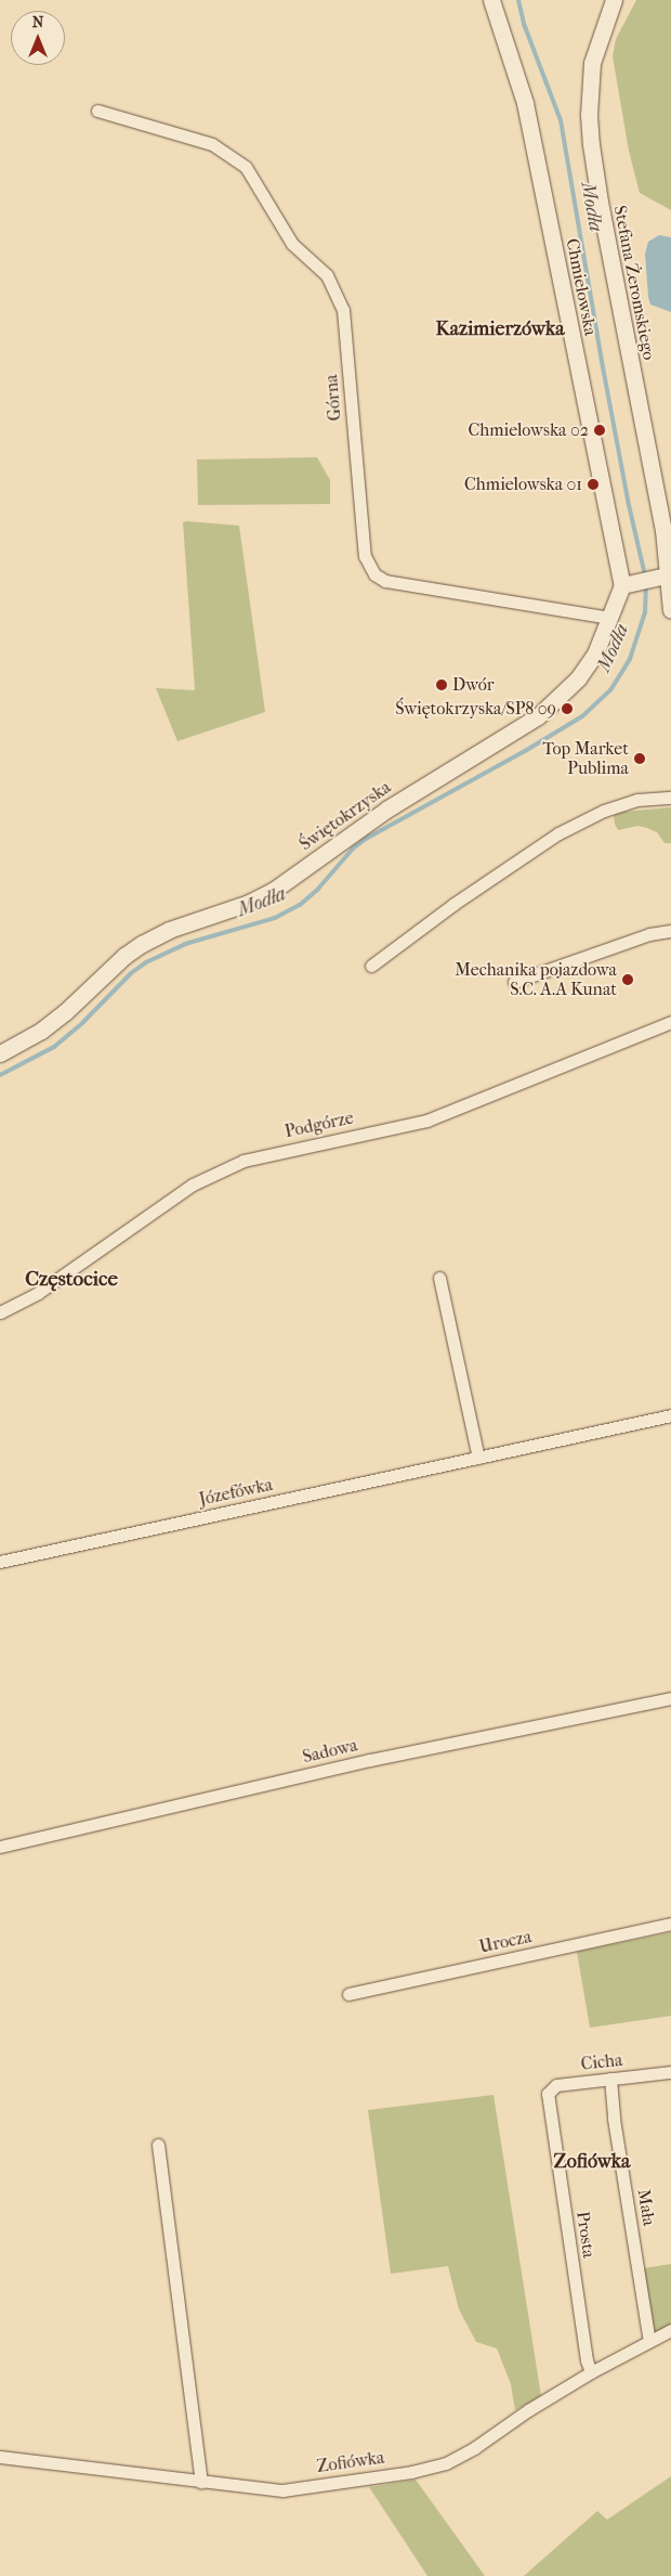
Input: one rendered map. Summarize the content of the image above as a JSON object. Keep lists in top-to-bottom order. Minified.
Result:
{"streets":{"street":["Stefana Żeromskiego","Chmielowska","Górna","Świętokrzyska","Podgórze","Józefówka","Sadowa","Urocza","Cicha","Mała","Prosta","Zofiówka"]},"crossings":[["Chmielowska","Świętokrzyska"],["Górna","Świętokrzyska"],["Cicha","Mała"],["Cicha","Prosta"],["Mała","Zofiówka"],["Prosta","Zofiówka"]],"districts":["Kazimierzówka","Częstocice","Zofiówka"],"water":["Modła"],"places":["Chmielowska 02","Chmielowska 01","Dwór","Świętokrzyska/SP8 09","Top Market Publima","Mechanika pojazdowa S.C. A.A Kunat"],"north":"top"}
